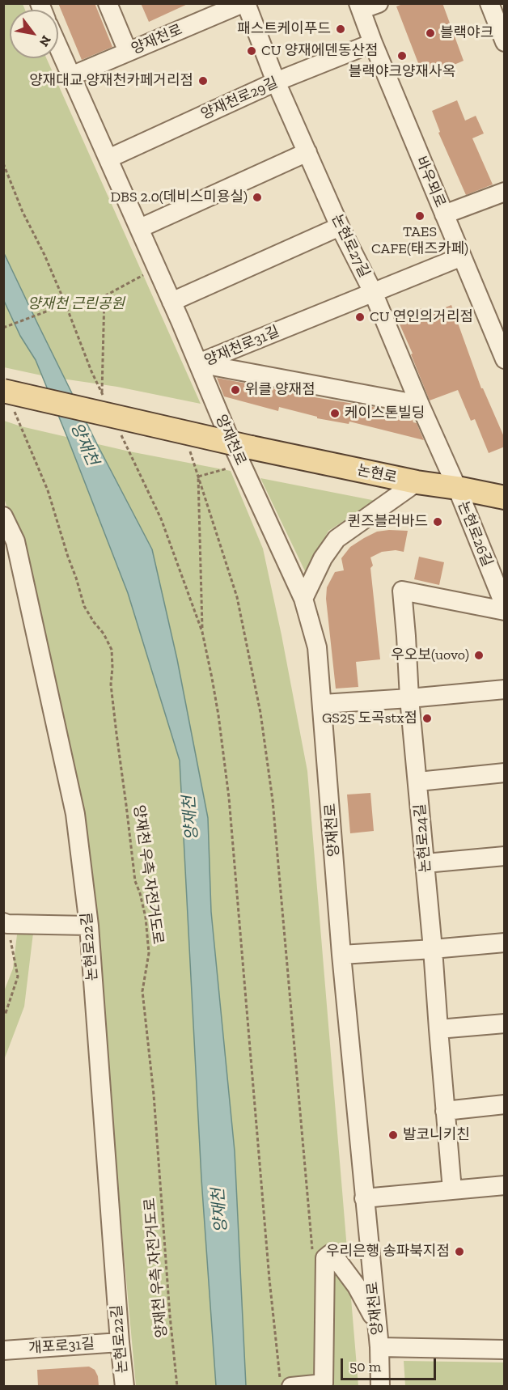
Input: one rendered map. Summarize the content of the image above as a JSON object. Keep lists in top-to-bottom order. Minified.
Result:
{"streets":{"main road":["논현로"],"street":["양재천로","양재천로29길","바우뫼로","논현로27길","양재천로31길","논현로26길","논현로24길","논현로22길","개포로31길"],"path":["양재천 우측 자전거도로"]},"crossings":[["양재천로","양재천로29길"],["양재천로","논현로27길"],["양재천로","양재천로31길"],["양재천로","논현로"],["양재천로29길","바우뫼로"],["양재천로29길","논현로27길"],["바우뫼로","양재천로31길"],["논현로27길","양재천로31길"],["논현로27길","논현로"],["논현로27길","논현로26길"],["논현로","논현로26길"],["논현로22길","개포로31길"]],"water":["양재천"],"parks":["양재천 근린공원"],"places":["패스트케이푸드","블랙야크","CU 양재에덴동산점","블랙야크양재사옥","양재대교 양재천카페거리점","DBS 2.0(데비스미용실)","TAES CAFE(태즈카페)","CU 연인의거리점","위클 양재점","케이스톤빌딩","퀸즈블러바드","우오보(uovo)","GS25 도곡stx점","발코니키친","우리은행 송파북지점"],"scale_bar":"50 m","north":"bottom right"}
